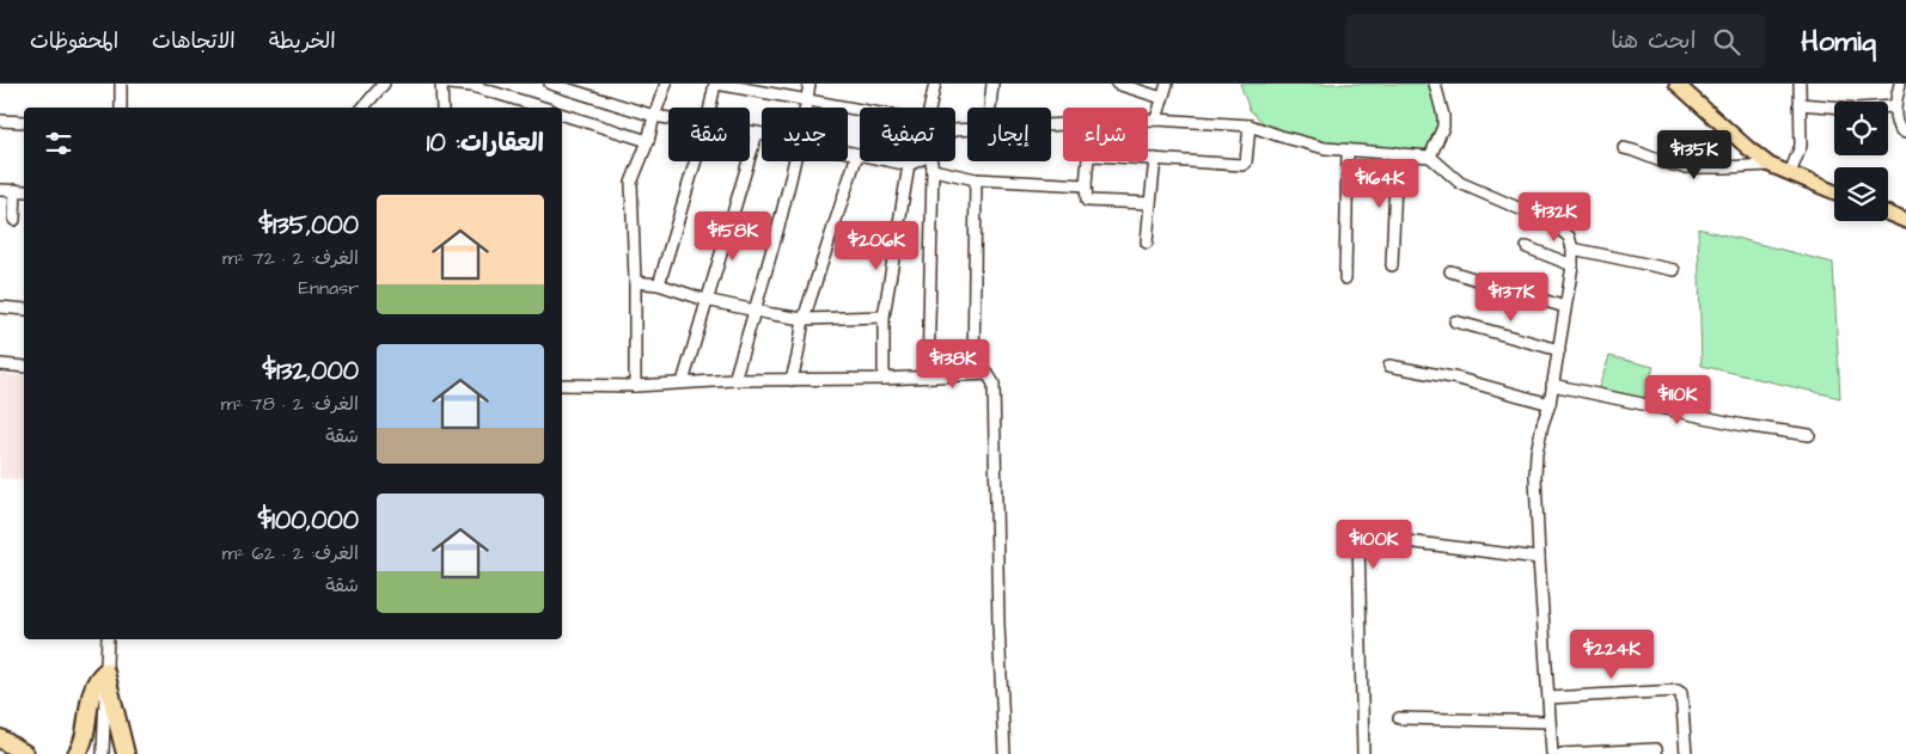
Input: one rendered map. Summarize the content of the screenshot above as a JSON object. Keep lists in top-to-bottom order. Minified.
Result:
{"page":{"header":"Homiq","search":"ابحث هنا","nav":["الخريطة","الاتجاهات","المحفوظات"],"chip":["شراء","إيجار","تصفية","جديد","شقة"],"heading":"العقارات: 10","price":["$135K","$164K","$132K","$158K","$206K","$137K","$138K","$110K","$100K","$224K"],"list":[{"name":"$135,000","note":"الغرف: 2 · 72 m² · Ennasr"},{"name":"$132,000","note":"الغرف: 2 · 78 m² · شقة"},{"name":"$100,000","note":"الغرف: 2 · 62 m² · شقة"}]}}
